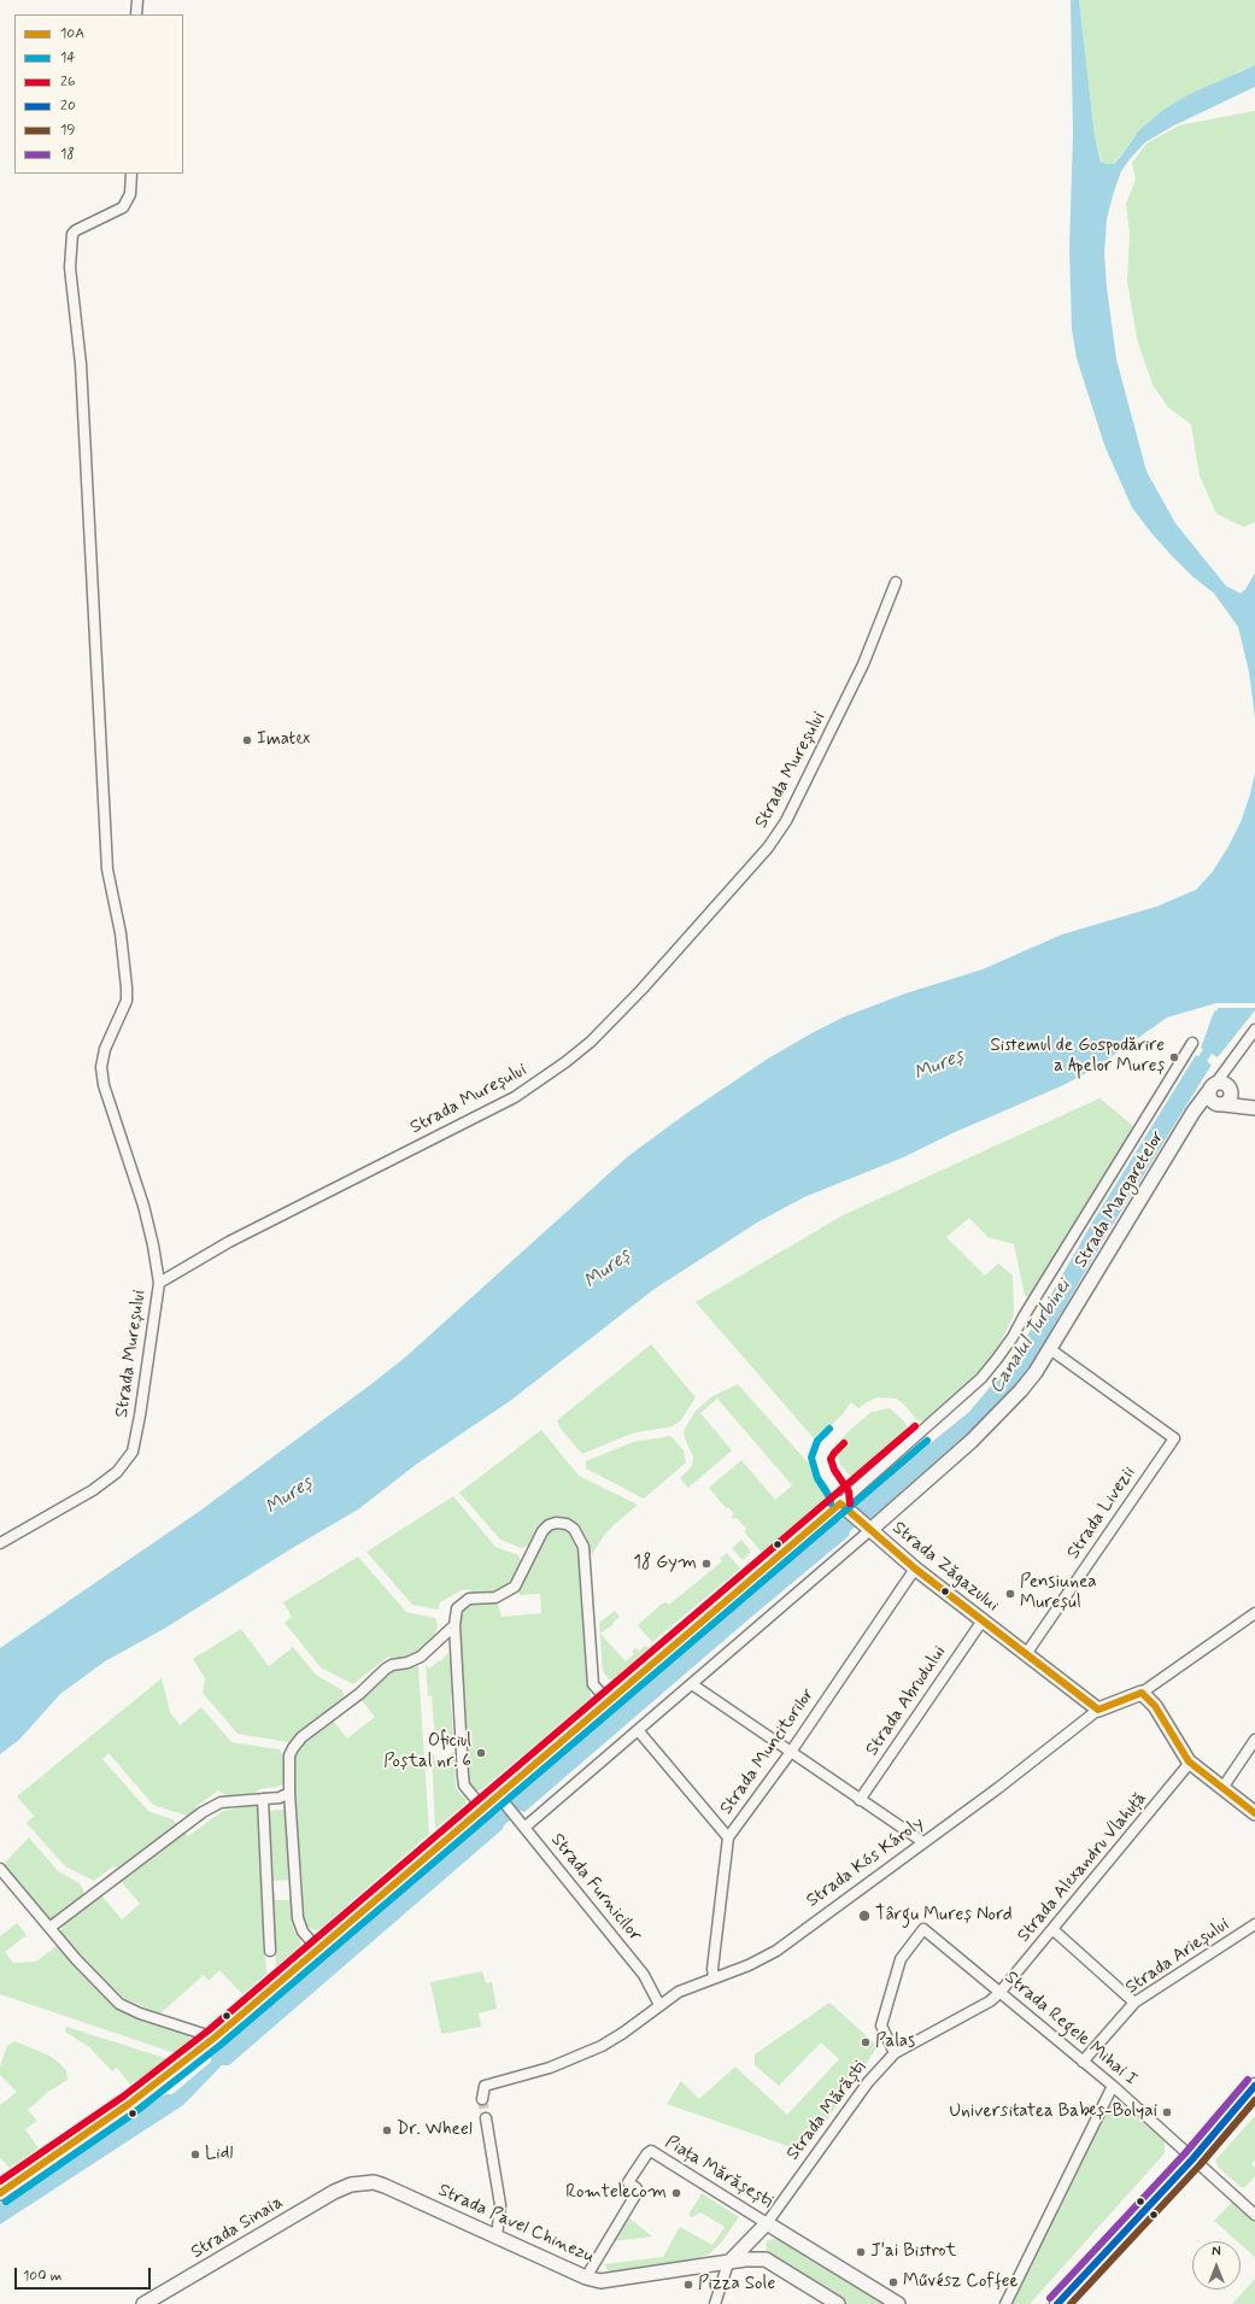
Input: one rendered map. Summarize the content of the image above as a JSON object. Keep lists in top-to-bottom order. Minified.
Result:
{"streets":{"street":["Strada Mureșului","Strada Margaretelor","Strada Livezii","Strada Zăgazului","Strada Abrudului","Strada Muncitorilor","Strada Kós Károly","Strada Alexandru Vlahuță","Strada Furnicilor","Strada Arieșului","Strada Regele Mihai I","Strada Mărăști","Piața Mărășești","Strada Pavel Chinezu","Strada Sinaia"]},"crossings":[["Strada Margaretelor","Strada Livezii"],["Strada Margaretelor","Strada Zăgazului"],["Strada Margaretelor","Strada Furnicilor"],["Strada Livezii","Strada Zăgazului"],["Strada Zăgazului","Strada Abrudului"],["Strada Zăgazului","Strada Muncitorilor"],["Strada Zăgazului","Strada Kós Károly"],["Strada Muncitorilor","Strada Kós Károly"],["Strada Kós Károly","Strada Furnicilor"],["Strada Alexandru Vlahuță","Strada Regele Mihai I"],["Strada Alexandru Vlahuță","Strada Mărăști"],["Strada Arieșului","Strada Regele Mihai I"],["Strada Regele Mihai I","Strada Mărăști"],["Strada Mărăști","Piața Mărășești"],["Strada Mărăști","Strada Pavel Chinezu"],["Piața Mărășești","Strada Pavel Chinezu"],["Strada Pavel Chinezu","Strada Sinaia"]],"water":["Mureș","Canalul Turbinei"],"places":["Imatex","Sistemul de Gospodărire a Apelor Mureș","18 Gym","Pensiunea Mureșul","Oficiul Poștal nr. 6","Târgu Mureș Nord","Palas","Universitatea Babeș-Bolyai","Dr. Wheel","Lidl","Romtelecom","J'ai Bistrot","Művész Coffee","Pizza Sole"],"lines":["transit line 26","transit line 14","transit line 10A","transit line 18","transit line 20","transit line 19"],"legend":["10A","14","26","20","19","18"],"scale_bar":"100 m","north":"top"}
